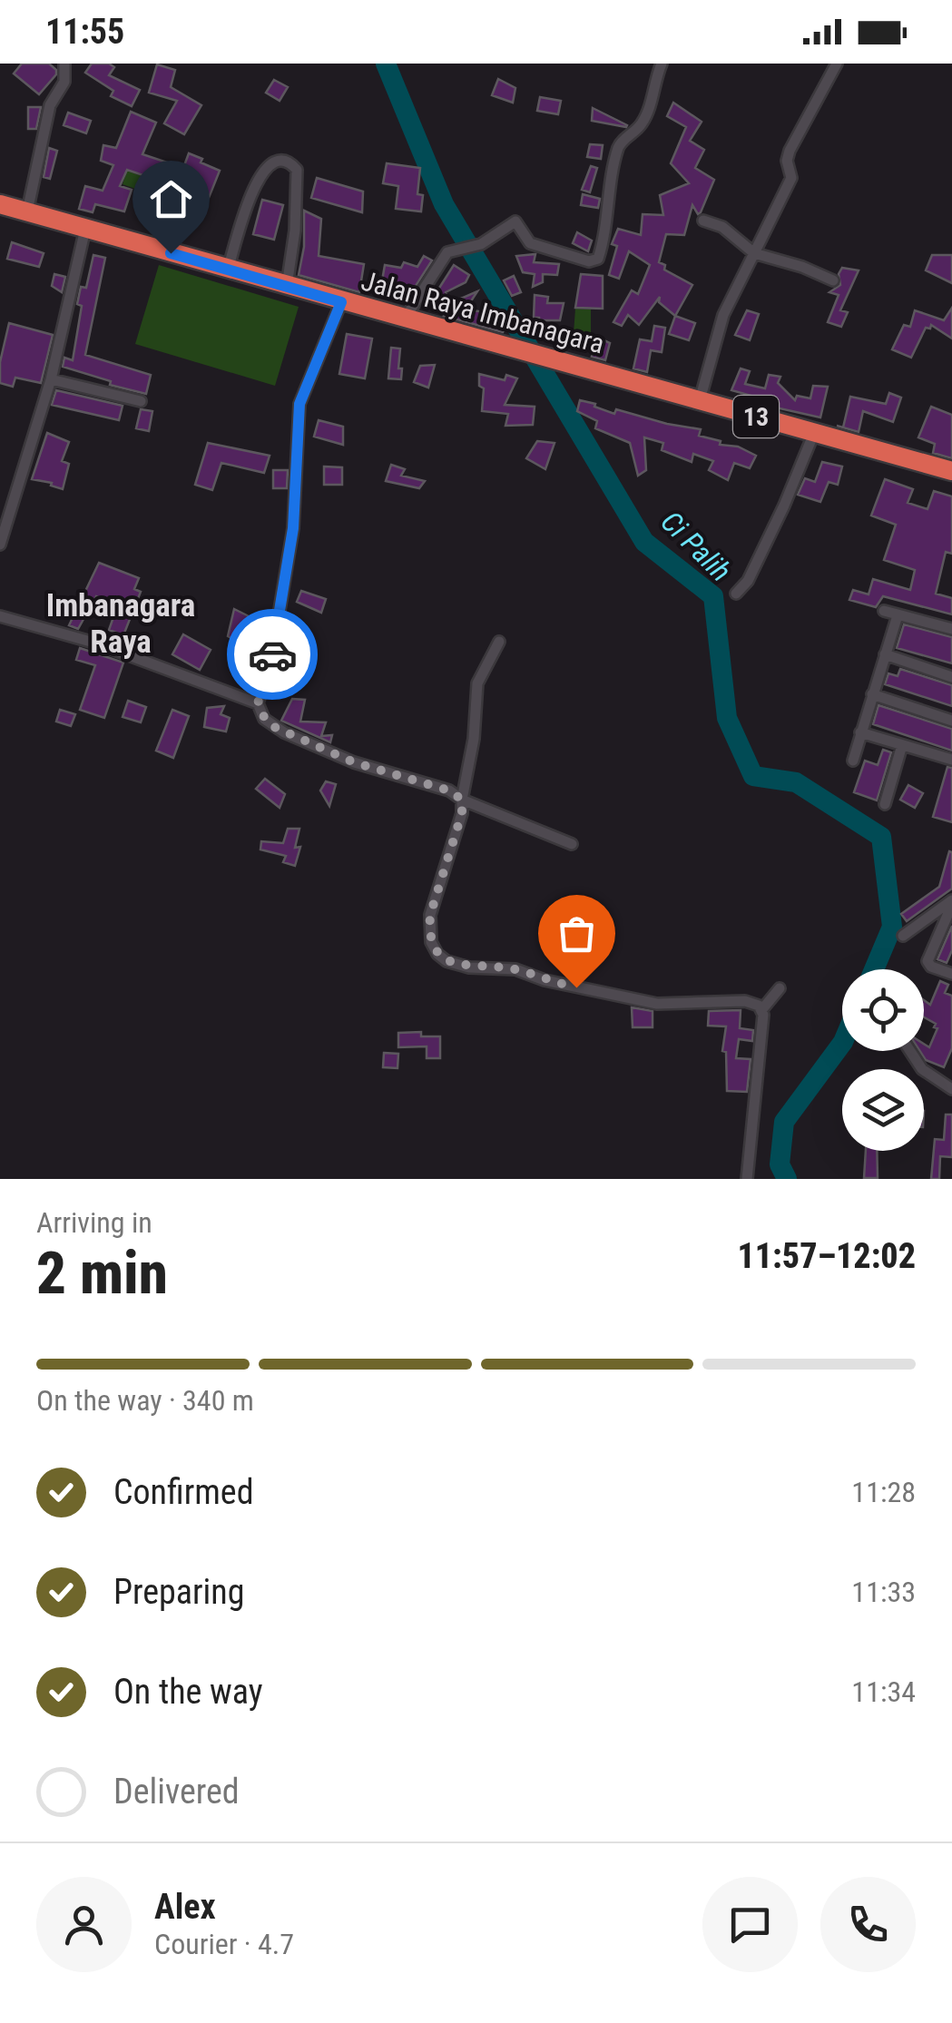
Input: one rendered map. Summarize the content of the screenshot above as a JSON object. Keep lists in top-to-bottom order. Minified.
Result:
{"streets":{"highway":["Jalan Raya Imbanagara","13"]},"districts":["Imbanagara Raya"],"water":["Ci Palih"],"page":{"status":"11:55","heading":["2 min","Arriving in","11:57–12:02"],"panel":["Alex","Courier · 4.7"],"bar":"On the way · 340 m","list":[["Confirmed","11:28"],["Preparing","11:33"],["On the way","11:34"],"Delivered"]}}
